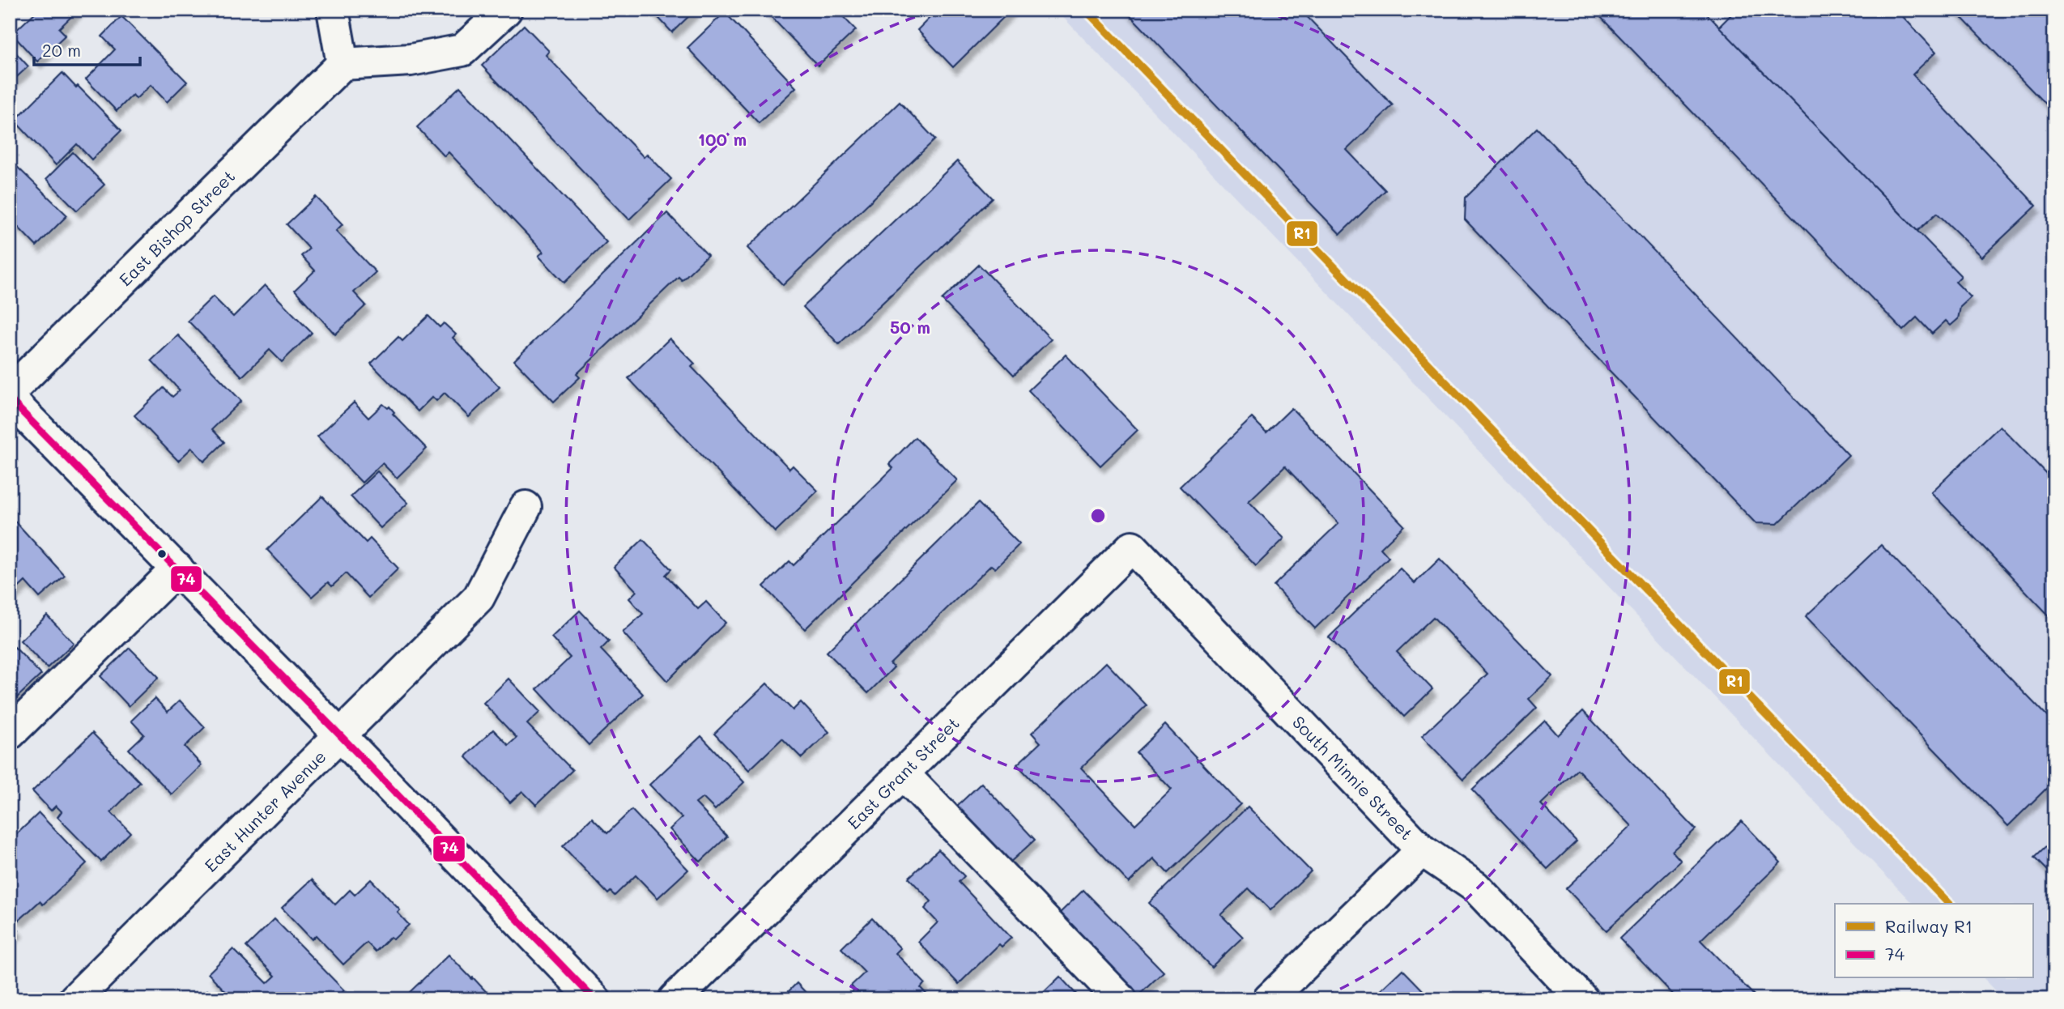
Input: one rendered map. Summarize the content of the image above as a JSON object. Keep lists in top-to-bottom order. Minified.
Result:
{"streets":{"street":["East Bishop Street","East Grant Street","South Minnie Street","East Hunter Avenue"]},"crossings":[["East Grant Street","South Minnie Street"]],"lines":["rail line R1","transit line 74"],"legend":["Railway R1","74"],"scale_bar":"20 m","rings":["100 m","50 m"]}
